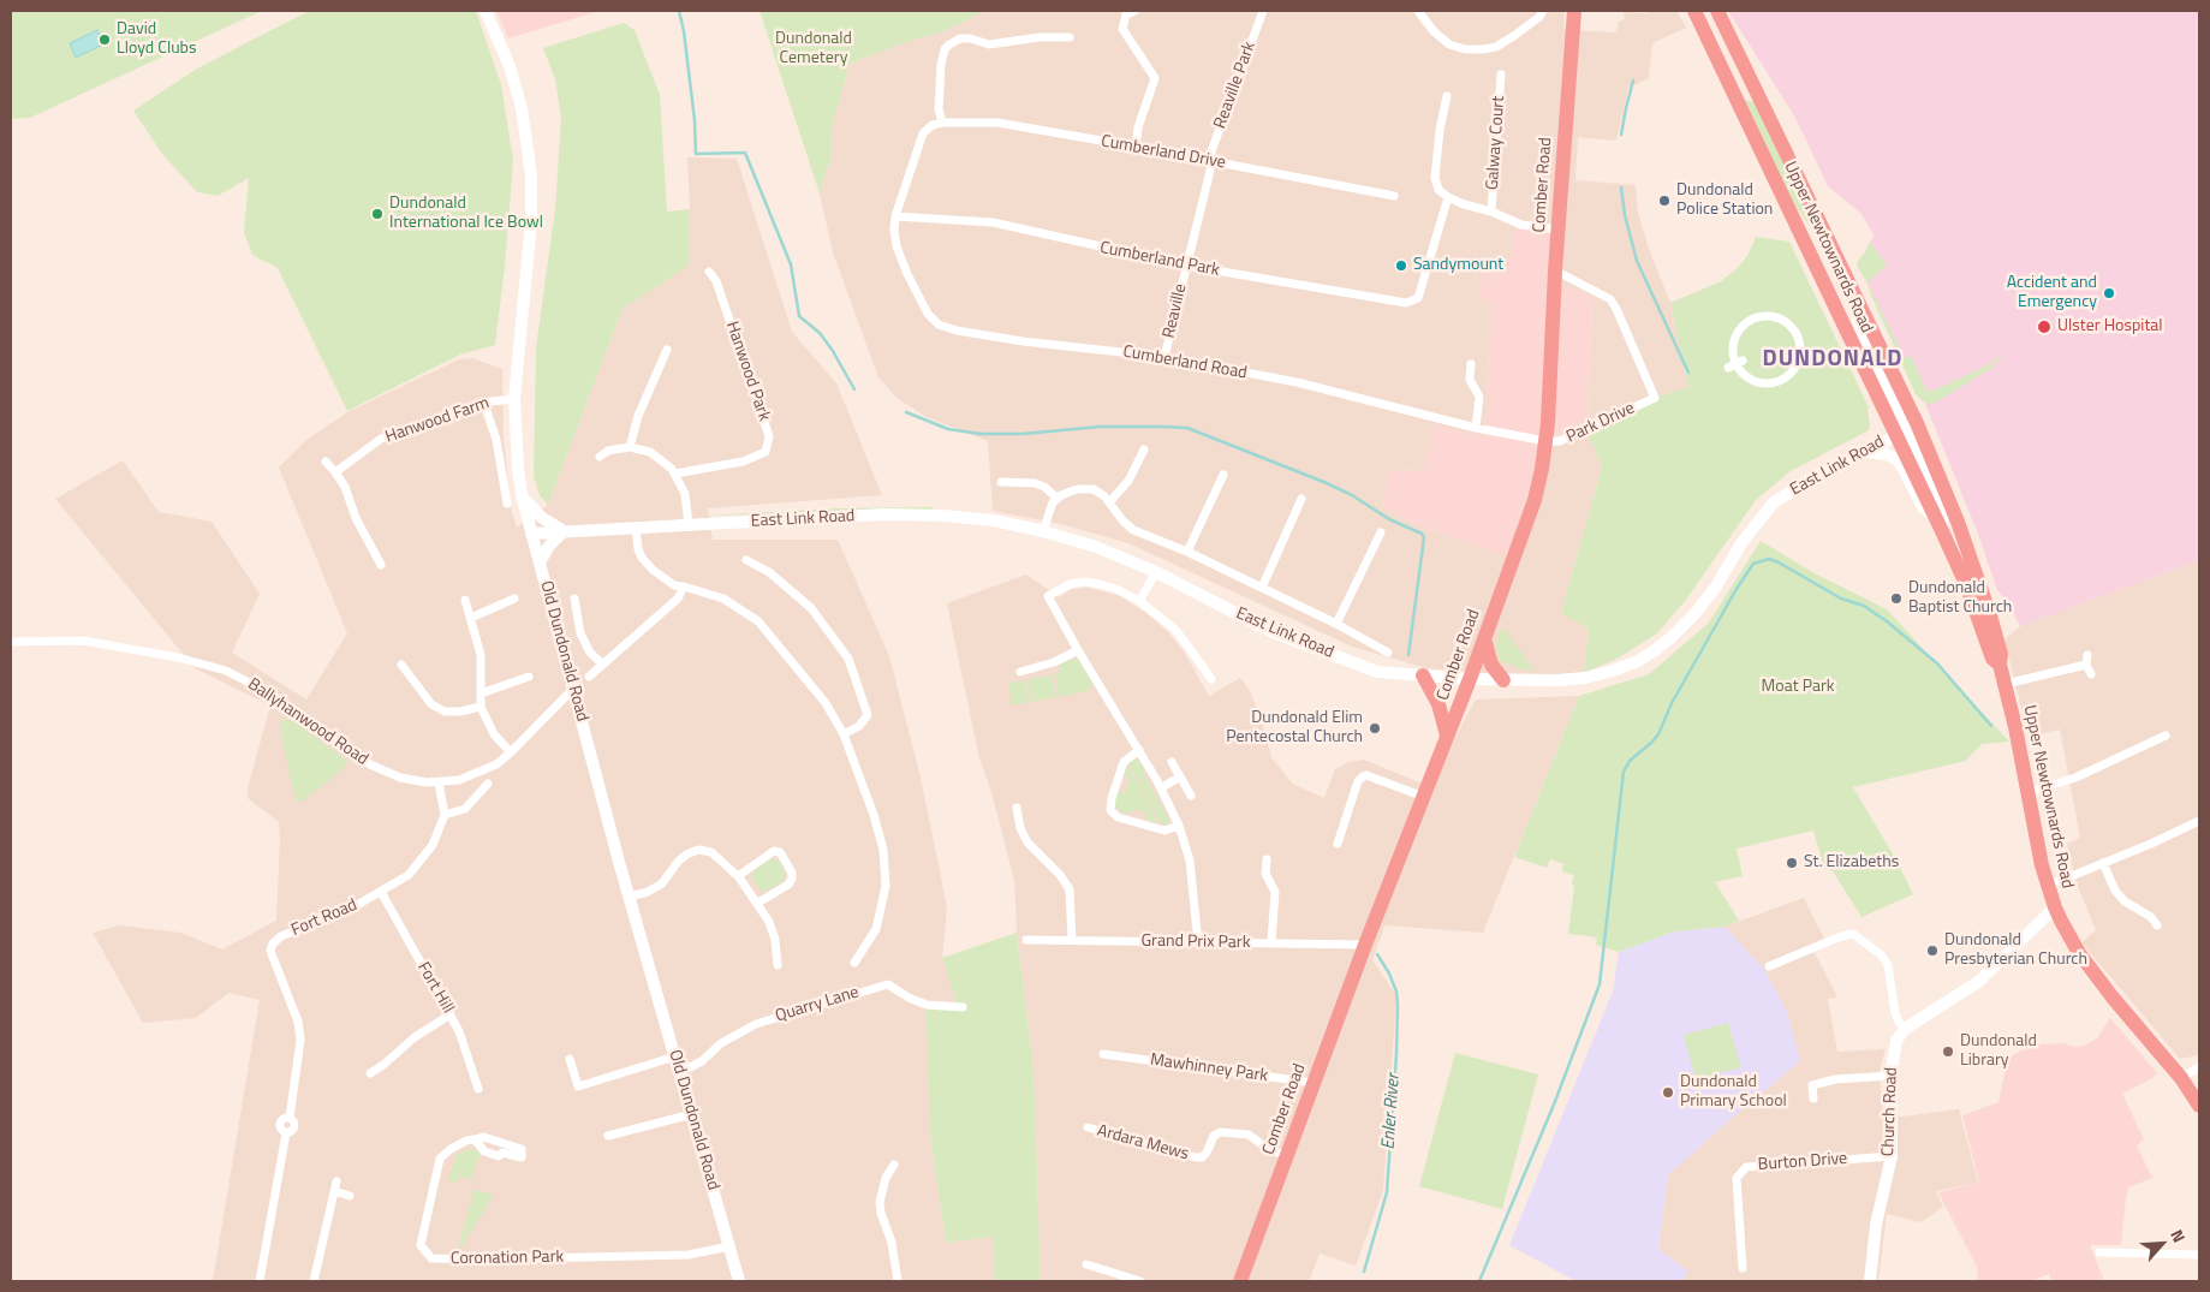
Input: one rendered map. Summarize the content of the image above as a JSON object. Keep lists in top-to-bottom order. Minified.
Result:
{"streets":{"highway":["Comber Road","Upper Newtownards Road"],"street":["Reaville Park","Galway Court","Cumberland Drive","Cumberland Park","Reaville","Cumberland Road","Hanwood Park","Hanwood Farm","Park Drive","East Link Road","Old Dundonald Road","Ballyhanwood Road","Fort Road","Grand Prix Park","Fort Hill","Quarry Lane","Mawhinney Park","Church Road","Ardara Mews","Burton Drive","Coronation Park"]},"crossings":[["Reaville Park","Cumberland Drive"],["Reaville Park","Reaville"],["Cumberland Drive","Cumberland Park"],["Cumberland Drive","Reaville"],["Cumberland Drive","Cumberland Road"],["Comber Road","Cumberland Road"],["Comber Road","Park Drive"],["Comber Road","East Link Road"],["Comber Road","Grand Prix Park"],["Comber Road","Mawhinney Park"],["Comber Road","Ardara Mews"],["Upper Newtownards Road","East Link Road"],["Cumberland Park","Reaville"],["Cumberland Park","Cumberland Road"],["Reaville","Cumberland Road"],["Cumberland Road","Park Drive"],["Hanwood Farm","Old Dundonald Road"],["East Link Road","Old Dundonald Road"],["Old Dundonald Road","Ballyhanwood Road"],["Old Dundonald Road","Quarry Lane"],["Old Dundonald Road","Coronation Park"],["Fort Road","Fort Hill"],["Church Road","Burton Drive"]],"districts":["DUNDONALD"],"water":["Enler River"],"parks":["Dundonald Cemetery","Moat Park"],"places":["David Lloyd Clubs","Dundonald Police Station","Dundonald International Ice Bowl","Sandymount","Accident and Emergency","Ulster Hospital","Dundonald Baptist Church","Dundonald Elim Pentecostal Church","St. Elizabeths","Dundonald Presbyterian Church","Dundonald Library","Dundonald Primary School"],"north":"top right"}
